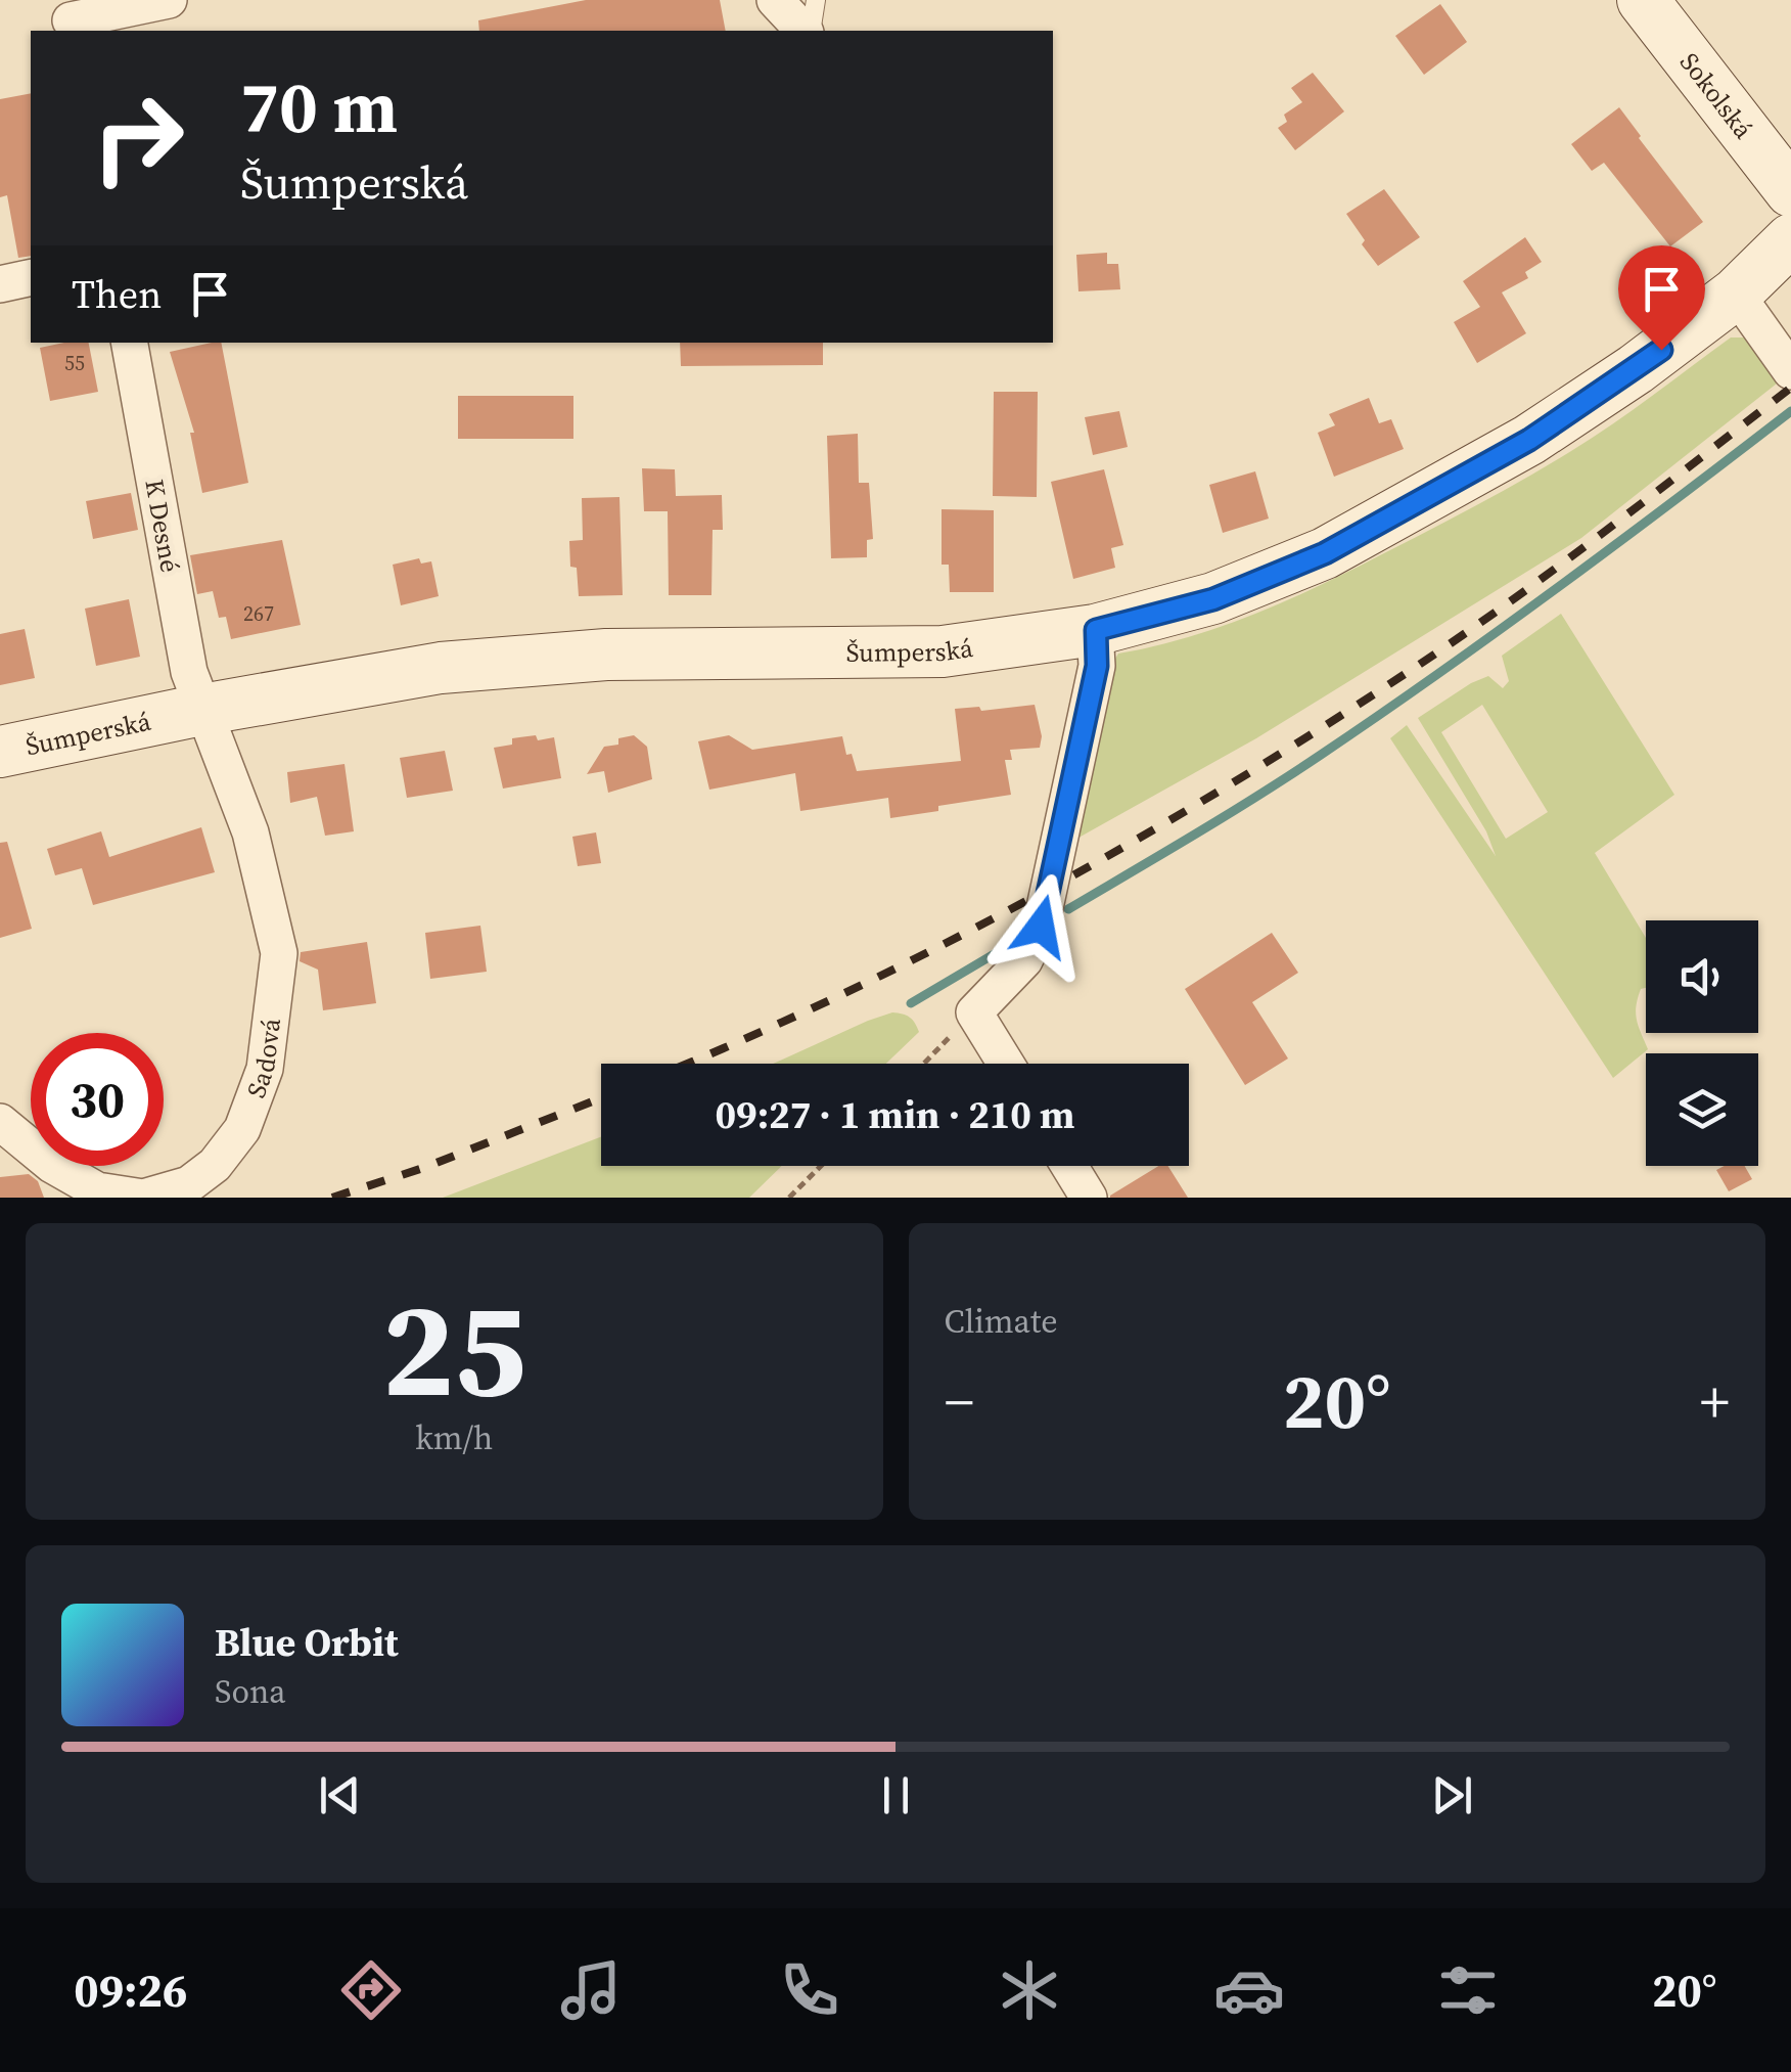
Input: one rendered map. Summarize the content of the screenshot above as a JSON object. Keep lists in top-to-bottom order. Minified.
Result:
{"streets":{"street":["Sokolská","K Desné","Šumperská","Sadová"]},"crossings":[["K Desné","Šumperská"],["K Desné","Sadová"],["Šumperská","Sadová"]],"house_numbers":["55","267"],"page":{"turn":["70 m","Šumperská"],"then":"Then","limit":"30","trip":"09:27 · 1 min · 210 m","tile":[["25","km/h"],"Climate"],"heat":["−","20°","+"],"song":["Blue Orbit","Sona"],"tabs":["09:26","20°"]}}
